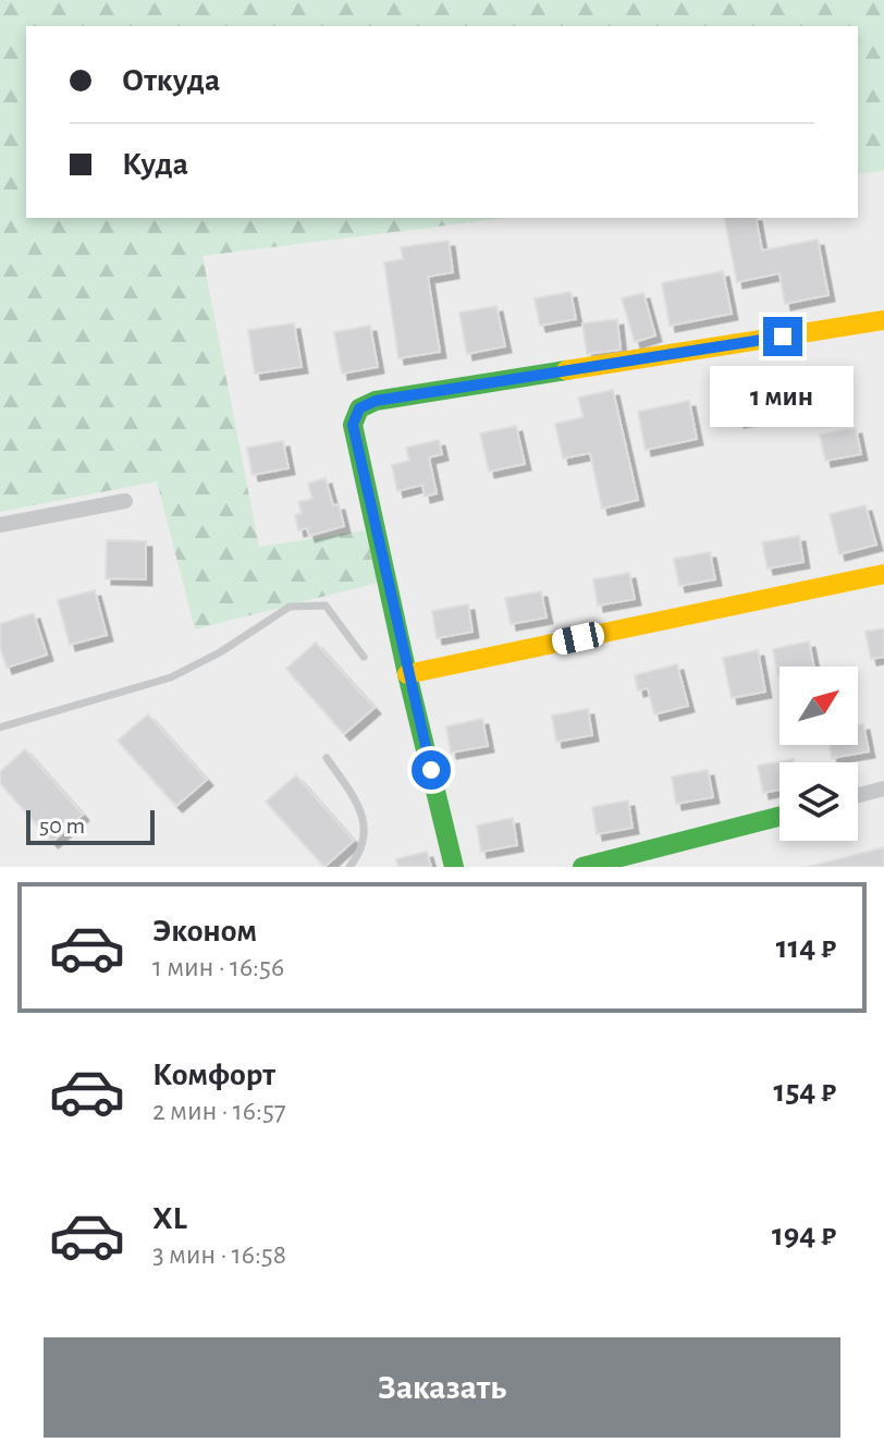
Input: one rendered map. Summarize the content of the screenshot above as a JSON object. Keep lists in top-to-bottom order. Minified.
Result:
{"scale_bar":"50 m","north":"top right","page":{"banner":["Откуда","Куда"],"bubble":"1 мин","scale":"50 m","list":[{"name":"Эконом","note":"1 мин · 16:56","value":"114 ₽"},{"name":"Комфорт","note":"2 мин · 16:57","value":"154 ₽"},{"name":"XL","note":"3 мин · 16:58","value":"194 ₽"}],"buttons":"Заказать"}}
